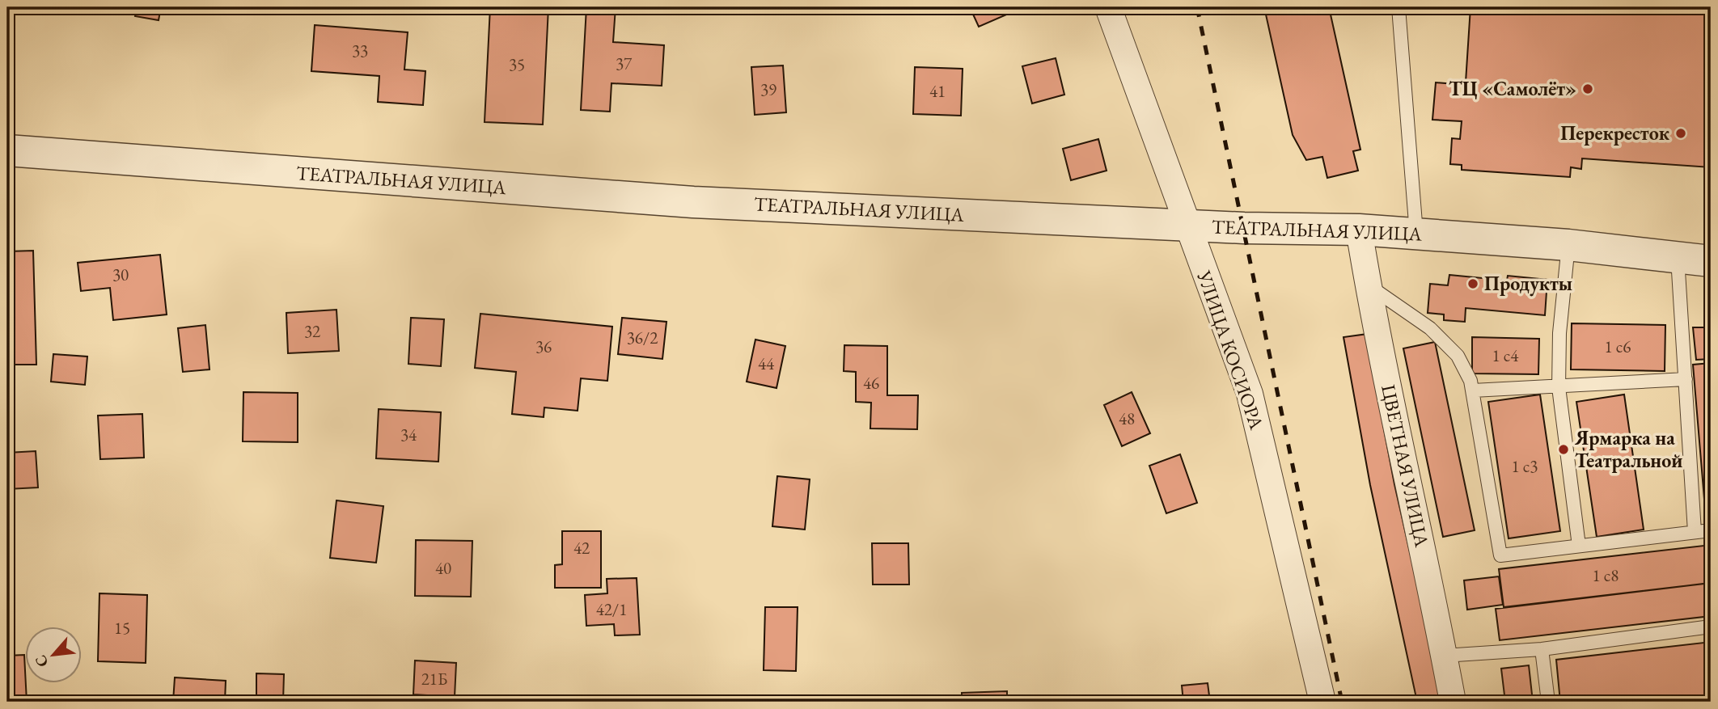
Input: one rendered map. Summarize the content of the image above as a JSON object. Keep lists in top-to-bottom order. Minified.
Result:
{"streets":{"street":["ТЕАТРАЛЬНАЯ УЛИЦА","УЛИЦА КОСИОРА","ЦВЕТНАЯ УЛИЦА"]},"crossings":[["ТЕАТРАЛЬНАЯ УЛИЦА","УЛИЦА КОСИОРА"],["ТЕАТРАЛЬНАЯ УЛИЦА","ЦВЕТНАЯ УЛИЦА"]],"places":["ТЦ «Самолёт»","Перекресток","Продукты","Ярмарка на Театральной"],"house_numbers":["33","37","35","39","41","30","32","36/2","36","1 с6","1 с4","44","46","48","34","1 с3","42","40","1 с8","42/1","15","21Б"],"north":"bottom left"}
